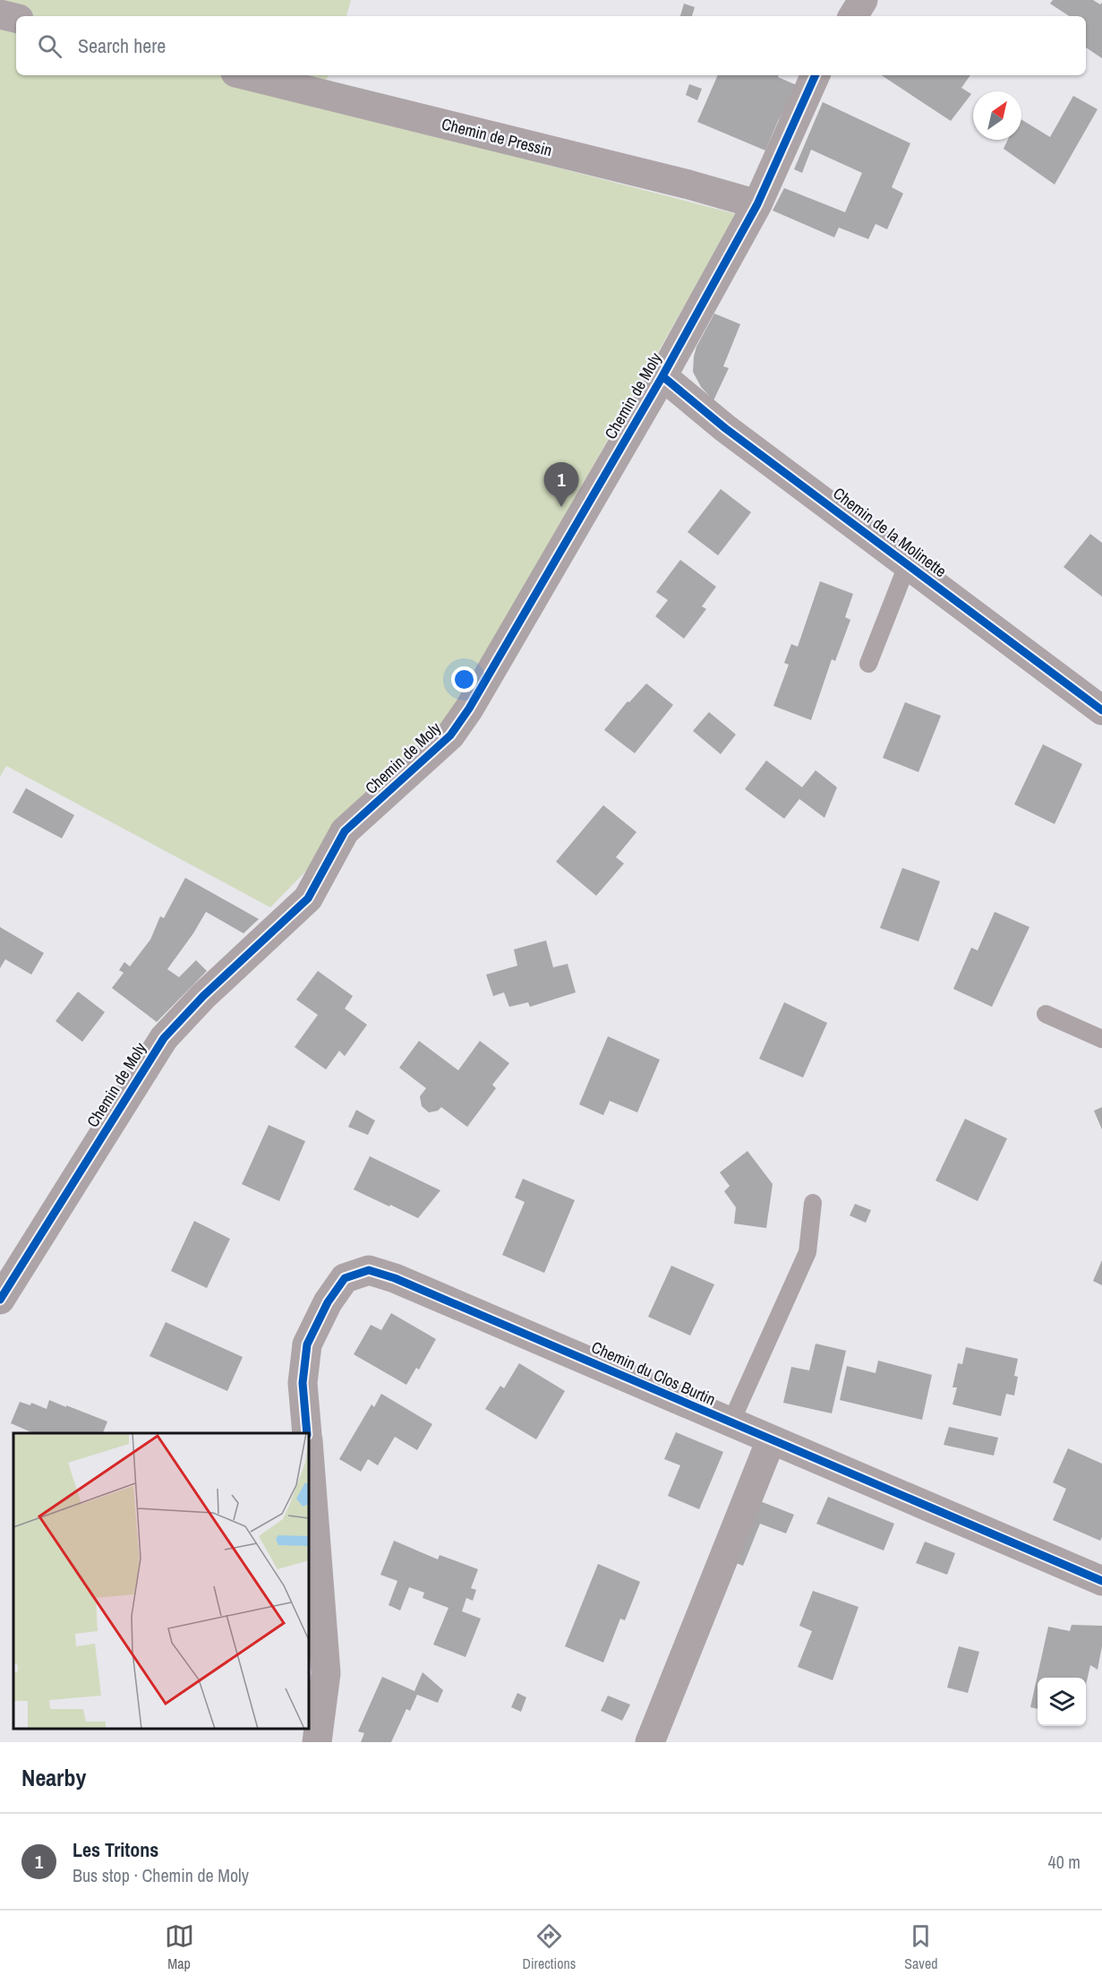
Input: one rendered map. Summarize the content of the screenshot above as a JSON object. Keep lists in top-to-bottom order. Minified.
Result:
{"streets":{"street":["Chemin de Pressin","Chemin de Moly","Chemin de la Molinette","Chemin du Clos Burtin"]},"crossings":[["Chemin de Pressin","Chemin de Moly"],["Chemin de Moly","Chemin de la Molinette"]],"north":"top right","page":{"search":"Search here","pins":"1","heading":"Nearby","list":[{"mark":"1","name":"Les Tritons","note":"Bus stop · Chemin de Moly","value":"40 m"}],"nav":["Map","Directions","Saved"]}}
